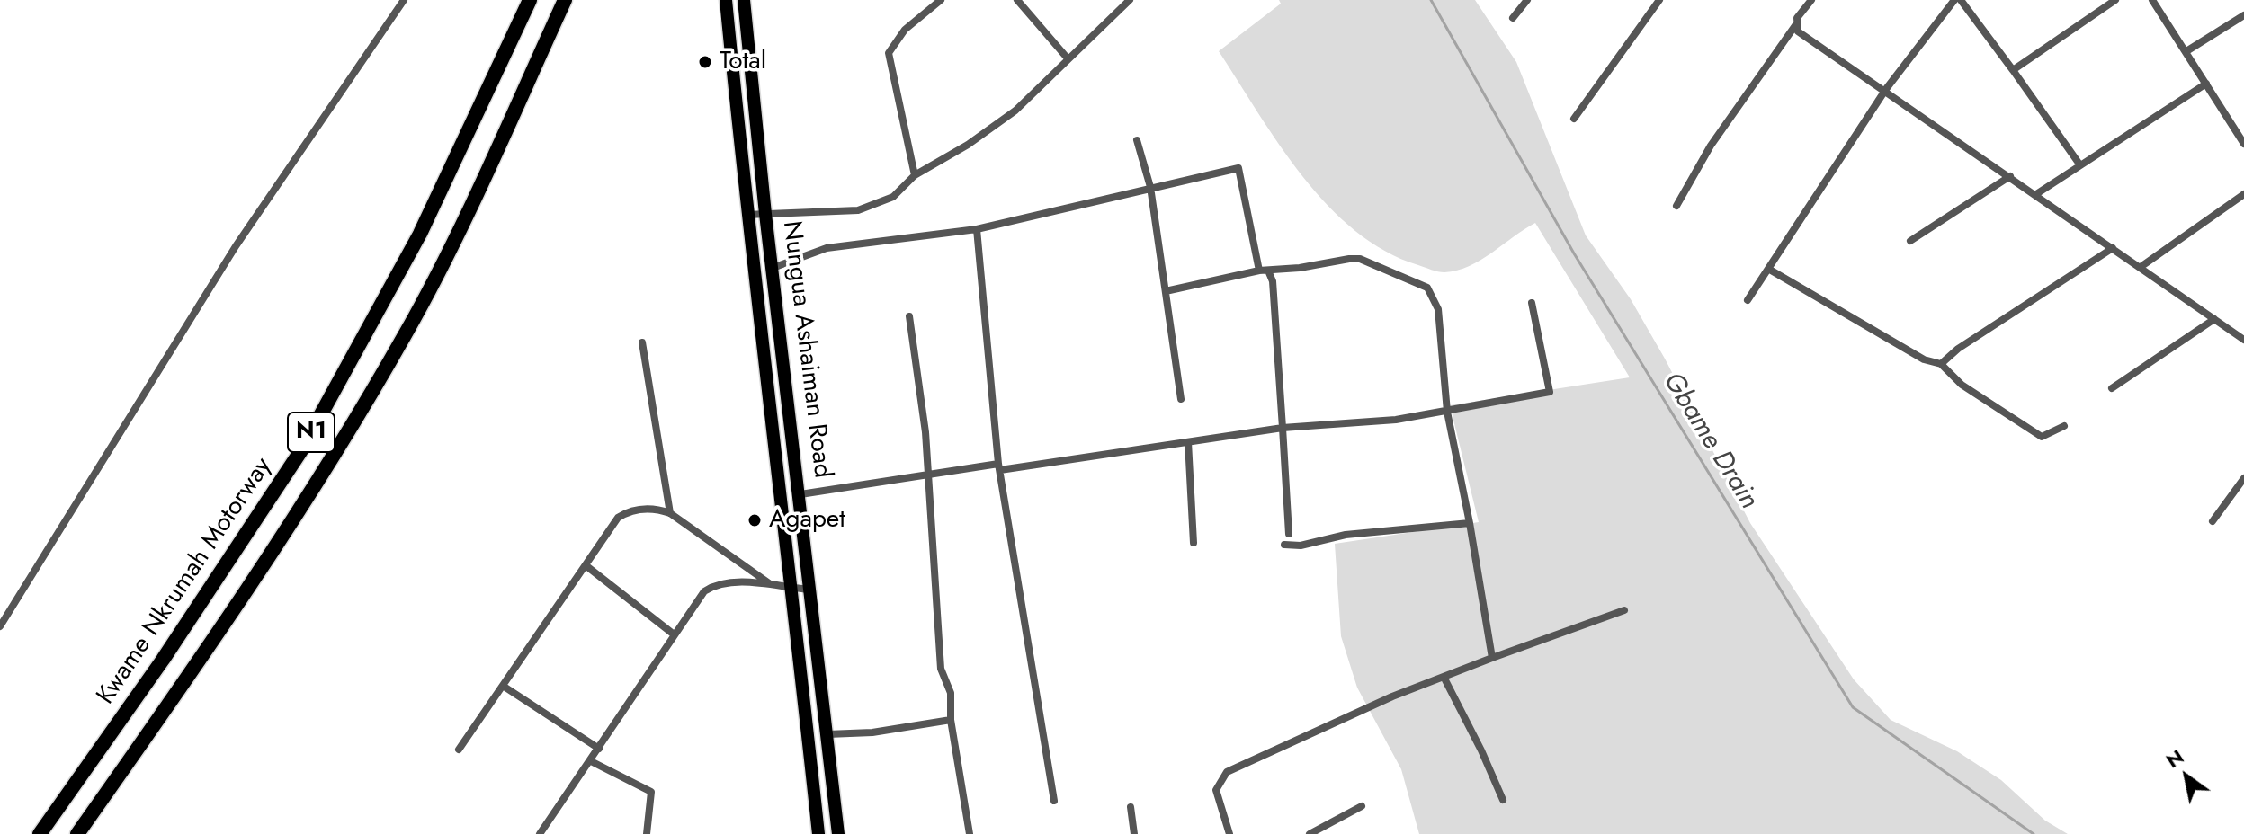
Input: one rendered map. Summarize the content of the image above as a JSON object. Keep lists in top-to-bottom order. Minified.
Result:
{"streets":{"highway":["N1","Kwame Nkrumah Motorway"],"main road":["Nungua Ashaiman Road"]},"water":["Gbame Drain"],"places":["Total","Agapet"],"north":"top left"}
